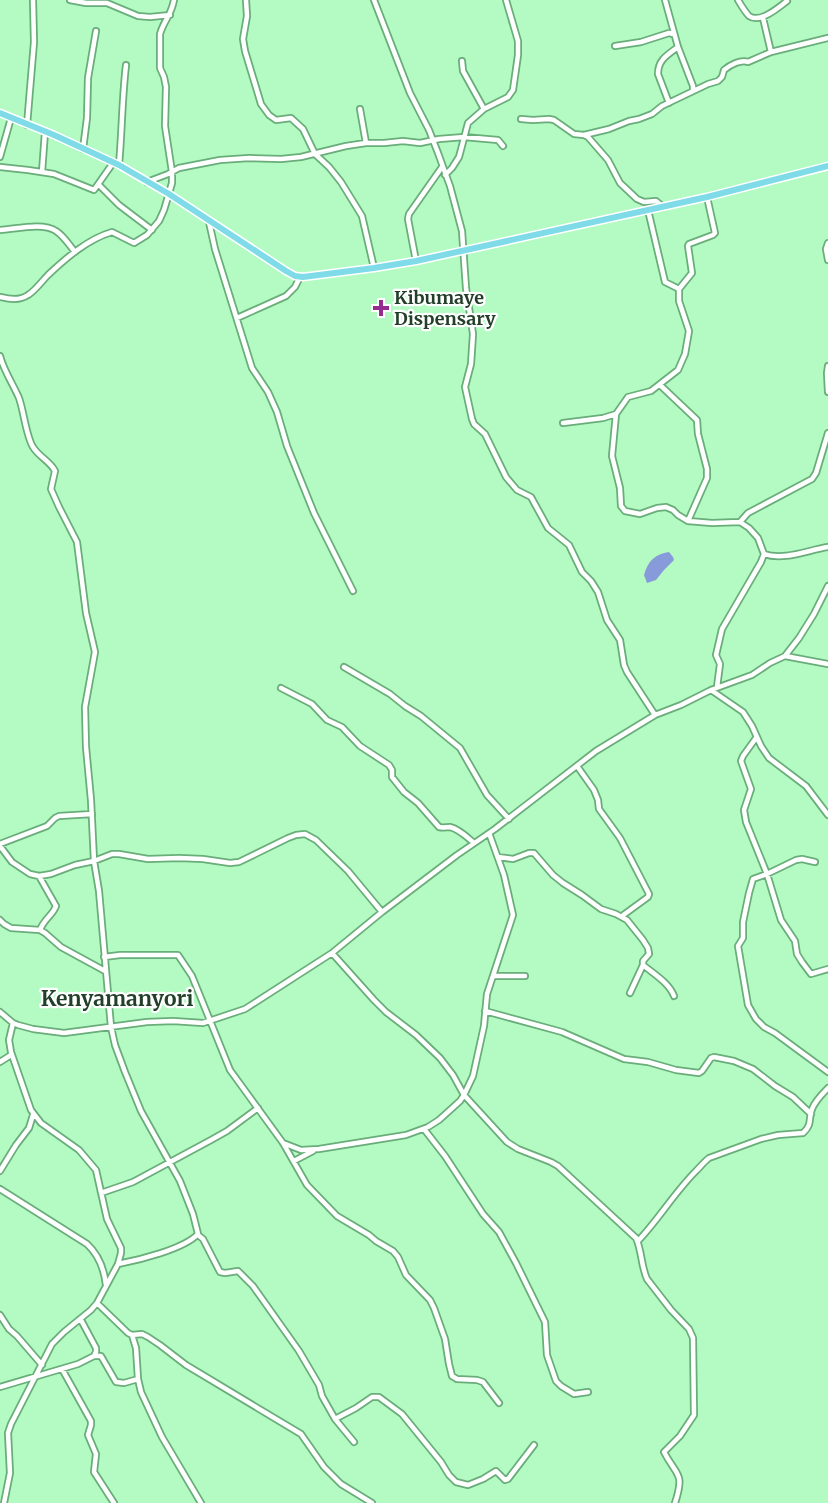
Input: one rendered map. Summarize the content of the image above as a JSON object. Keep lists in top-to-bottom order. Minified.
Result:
{"districts":["Kenyamanyori"],"places":{"health":["Kibumaye Dispensary"]}}
